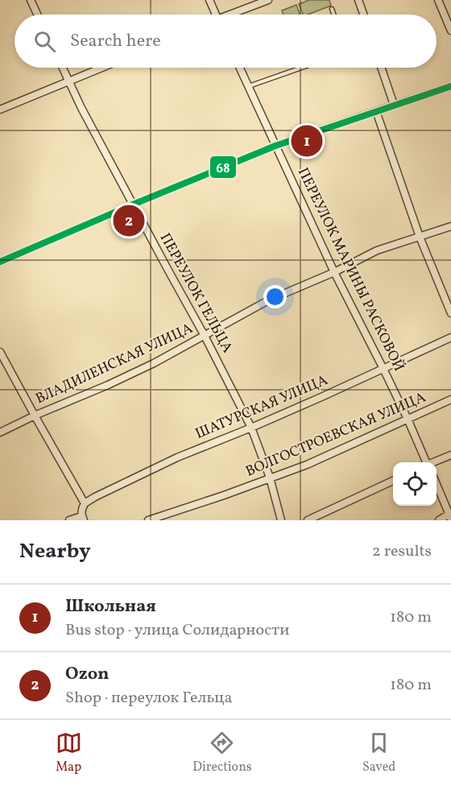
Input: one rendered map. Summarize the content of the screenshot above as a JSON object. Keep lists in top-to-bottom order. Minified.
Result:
{"streets":{"street":["ПЕРЕУЛОК МАРИНЫ РАСКОВОЙ","ПЕРЕУЛОК ГЕЛЬЦА","ВЛАДИЛЕНСКАЯ УЛИЦА","ШАТУРСКАЯ УЛИЦА","ВОЛГОСТРОЕВСКАЯ УЛИЦА"]},"crossings":[["ПЕРЕУЛОК МАРИНЫ РАСКОВОЙ","ВЛАДИЛЕНСКАЯ УЛИЦА"],["ПЕРЕУЛОК МАРИНЫ РАСКОВОЙ","ШАТУРСКАЯ УЛИЦА"],["ПЕРЕУЛОК МАРИНЫ РАСКОВОЙ","ВОЛГОСТРОЕВСКАЯ УЛИЦА"],["ПЕРЕУЛОК ГЕЛЬЦА","ВЛАДИЛЕНСКАЯ УЛИЦА"],["ПЕРЕУЛОК ГЕЛЬЦА","ШАТУРСКАЯ УЛИЦА"],["ПЕРЕУЛОК ГЕЛЬЦА","ВОЛГОСТРОЕВСКАЯ УЛИЦА"]],"lines":["transit line 68"],"page":{"search":"Search here","pins":["1","2"],"heading":["Nearby","2 results"],"list":[{"mark":"1","name":"Школьная","note":"Bus stop · улица Солидарности","value":"180 m"},{"mark":"2","name":"Ozon","note":"Shop · переулок Гельца","value":"180 m"}],"nav":["Map","Directions","Saved"]}}
